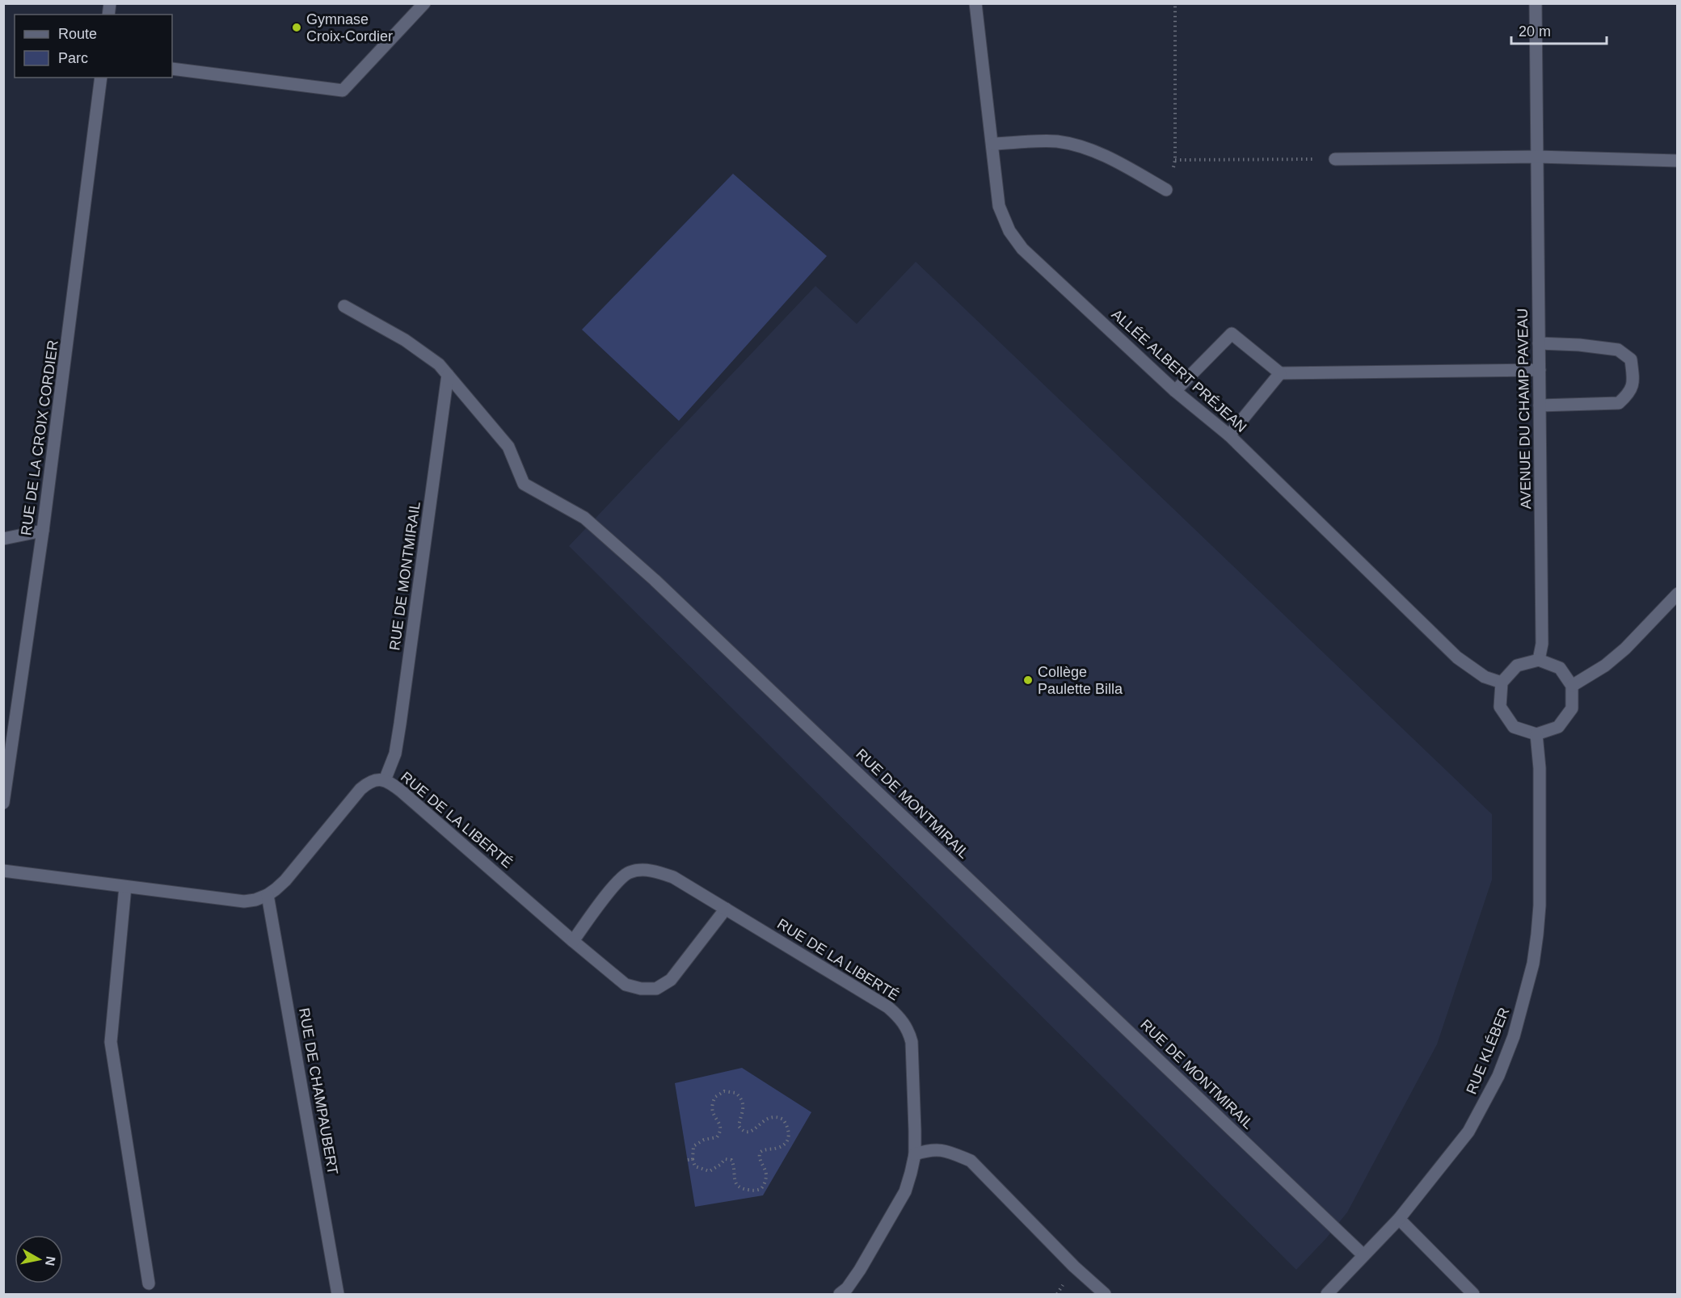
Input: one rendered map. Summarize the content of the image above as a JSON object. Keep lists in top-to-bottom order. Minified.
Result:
{"streets":{"street":["ALLÉE ALBERT PRÉJEAN","AVENUE DU CHAMP PAVEAU","RUE DE LA CROIX CORDIER","RUE DE MONTMIRAIL","RUE DE LA LIBERTÉ","RUE KLÉBER","RUE DE CHAMPAUBERT"]},"crossings":[["ALLÉE ALBERT PRÉJEAN","AVENUE DU CHAMP PAVEAU"],["ALLÉE ALBERT PRÉJEAN","RUE KLÉBER"],["AVENUE DU CHAMP PAVEAU","RUE KLÉBER"],["RUE DE MONTMIRAIL","RUE DE LA LIBERTÉ"],["RUE DE MONTMIRAIL","RUE KLÉBER"],["RUE DE LA LIBERTÉ","RUE DE CHAMPAUBERT"]],"places":["Gymnase Croix-Cordier","Collège Paulette Billa"],"legend":["Route","Parc"],"scale_bar":"20 m","north":"right"}
